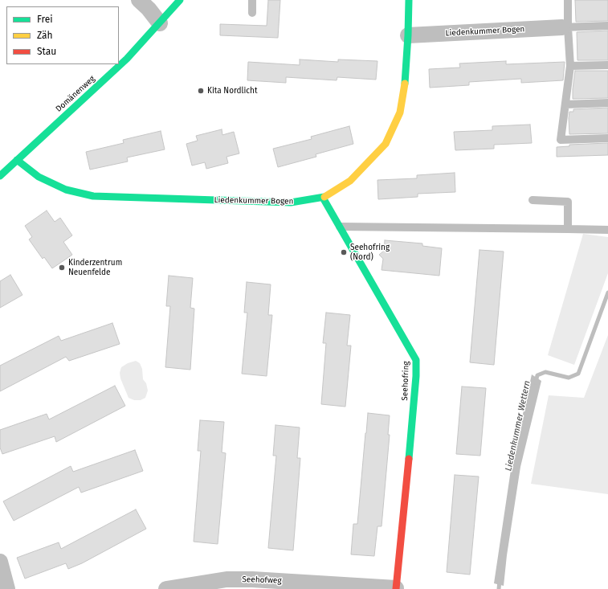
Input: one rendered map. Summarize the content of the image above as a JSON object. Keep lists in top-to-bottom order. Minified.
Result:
{"streets":{"street":["Liedenkummer Bogen","Domänenweg","Seehofring","Seehofweg"]},"crossings":[["Liedenkummer Bogen","Domänenweg"],["Liedenkummer Bogen","Seehofring"],["Seehofring","Seehofweg"]],"water":["Liedenkummer Wettern"],"places":["Kita Nordlicht","Seehofring (Nord)","Kinderzentrum Neuenfelde"],"legend":["Frei","Zäh","Stau"]}
